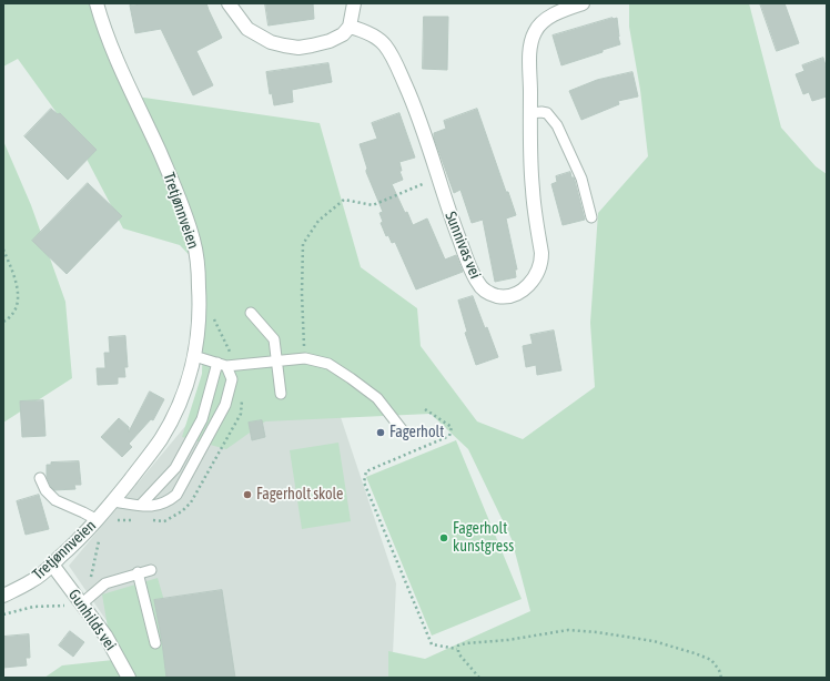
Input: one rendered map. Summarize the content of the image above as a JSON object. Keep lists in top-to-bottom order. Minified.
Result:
{"streets":{"street":["Tretjønnveien","Sunnivas vei","Gunhilds vei"]},"crossings":[["Tretjønnveien","Gunhilds vei"]],"places":["Fagerholt","Fagerholt skole","Fagerholt kunstgress"]}
